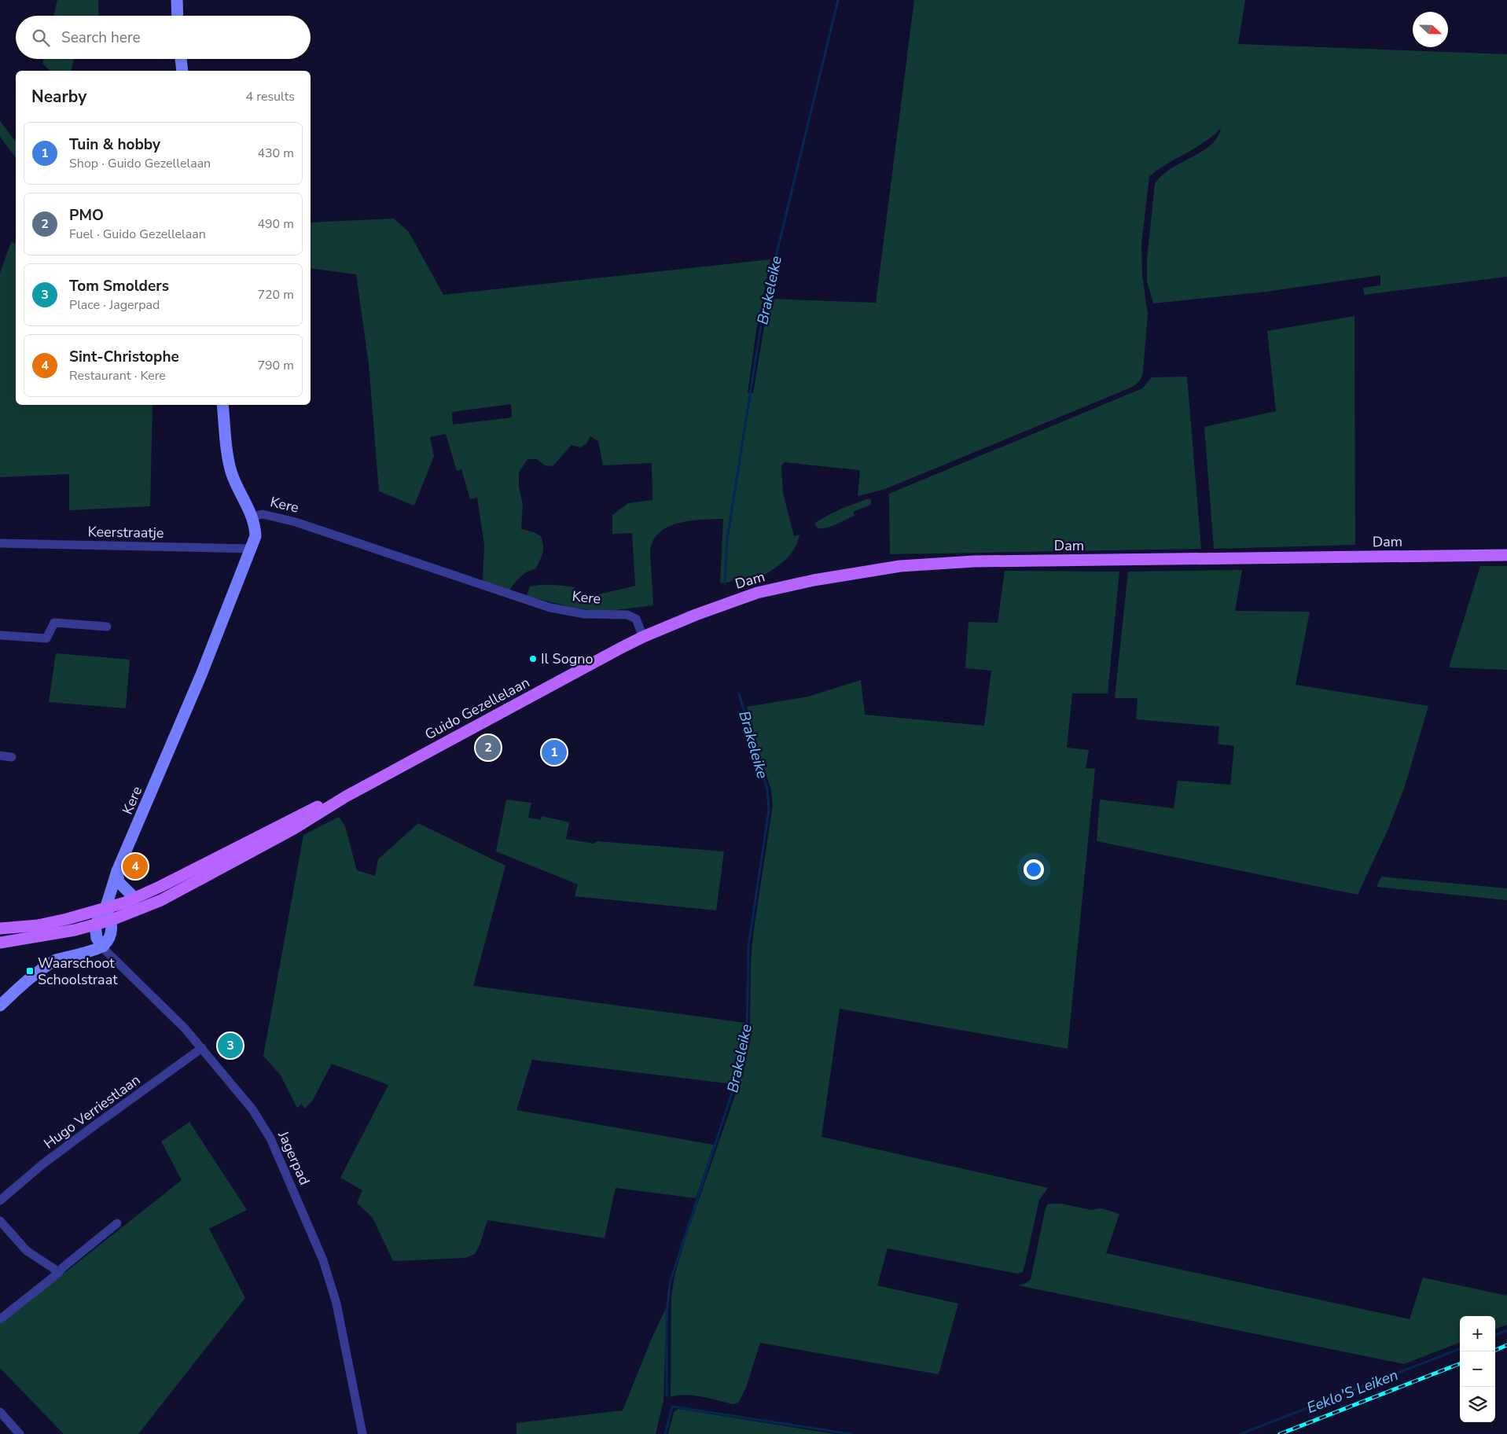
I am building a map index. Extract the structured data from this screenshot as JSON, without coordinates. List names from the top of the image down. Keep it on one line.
{"streets":{"main road":["Dam","Guido Gezellelaan"],"street":["Kere","Keerstraatje","Hugo Verriestlaan","Jagerpad"]},"crossings":[["Kere","Keerstraatje"],["Kere","Dam"],["Kere","Guido Gezellelaan"],["Dam","Guido Gezellelaan"],["Hugo Verriestlaan","Jagerpad"]],"water":["Brakeleike","Eeklo'S Leiken"],"places":{"other":["Il Sogno"],"transit":["Waarschoot Schoolstraat"]},"north":"right","page":{"search":"Search here","heading":["Nearby","4 results"],"list":[{"mark":"1","name":"Tuin & hobby","note":"Shop · Guido Gezellelaan","value":"430 m"},{"mark":"2","name":"PMO","note":"Fuel · Guido Gezellelaan","value":"490 m"},{"mark":"3","name":"Tom Smolders","note":"Place · Jagerpad","value":"720 m"},{"mark":"4","name":"Sint-Christophe","note":"Restaurant · Kere","value":"790 m"}],"pins":["2","1","4","3"],"map_buttons":["+","−"]}}
